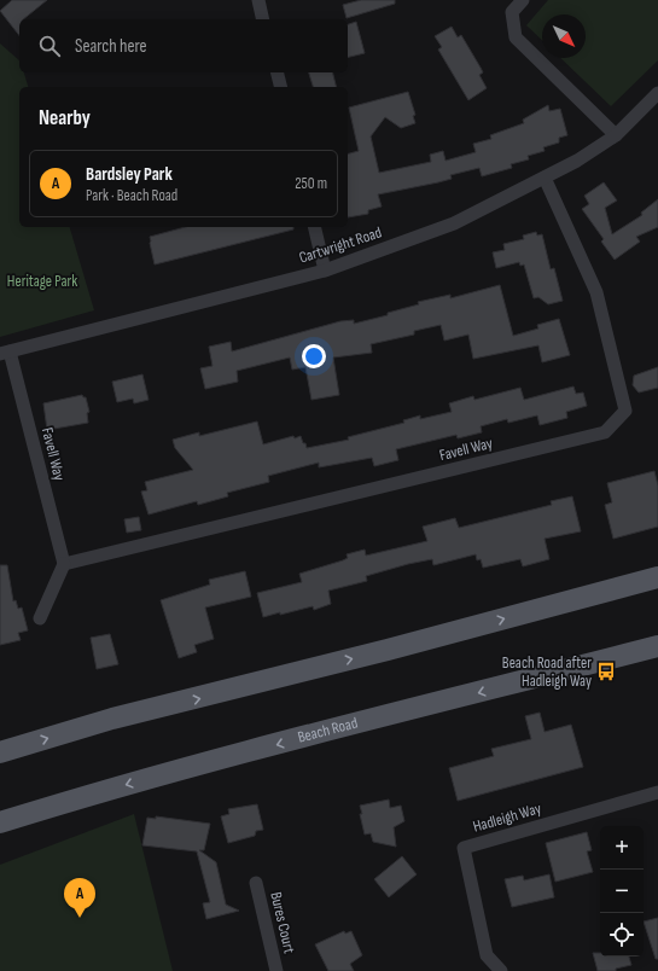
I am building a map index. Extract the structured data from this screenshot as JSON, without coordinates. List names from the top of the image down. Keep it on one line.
{"streets":{"main road":["Beach Road"],"street":["Cartwright Road","Favell Way","Hadleigh Way","Bures Court"]},"crossings":[["Cartwright Road","Favell Way"]],"parks":["Heritage Park"],"places":{"bus stop":["Beach Road after Hadleigh Way"]},"north":"bottom right","page":{"search":"Search here","heading":"Nearby","list":[{"mark":"A","name":"Bardsley Park","note":"Park · Beach Road","value":"250 m"}],"map_buttons":["+","−"],"pins":"A"}}
